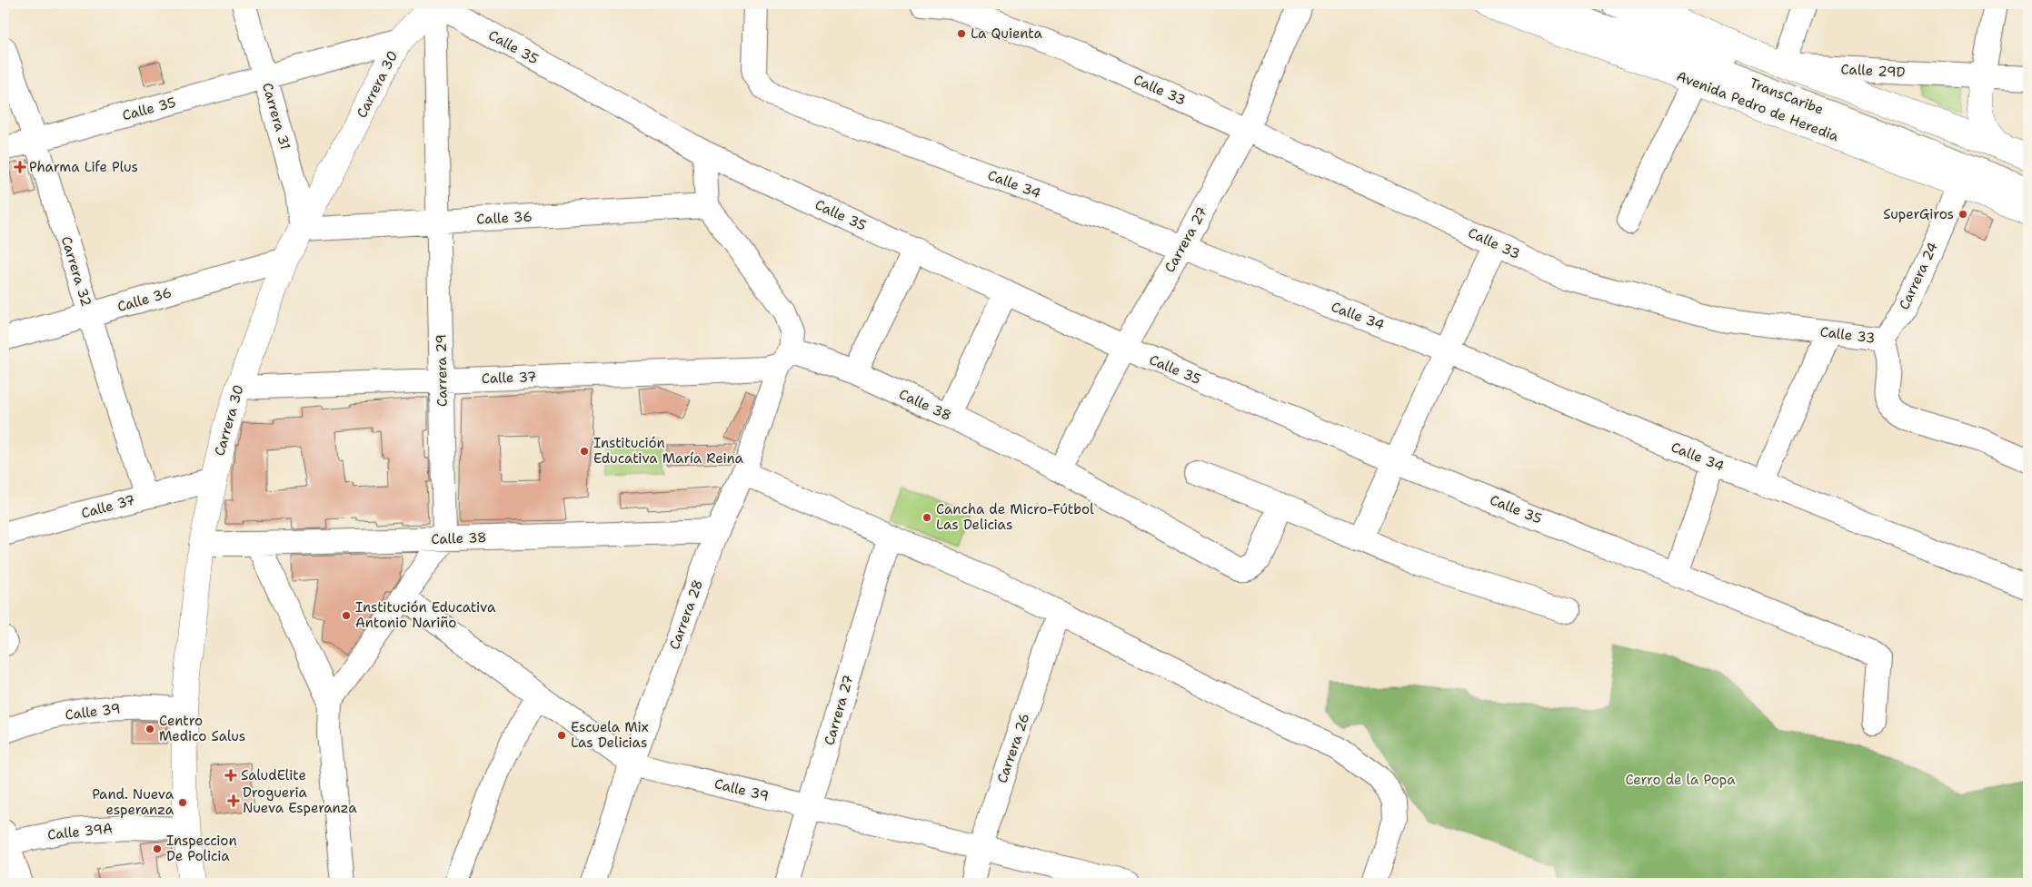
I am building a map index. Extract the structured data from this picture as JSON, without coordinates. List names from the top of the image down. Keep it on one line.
{"streets":{"main road":["Carrera 30","Avenida Pedro de Heredia"],"street":["Calle 35","Calle 29D","Calle 33","TransCaribe","Carrera 31","Calle 34","Calle 36","Carrera 27","Carrera 32","Carrera 24","Carrera 29","Calle 37","Calle 38","Carrera 28","Calle 39","Carrera 26","Calle 39A"]},"crossings":[["Calle 35","Carrera 30"],["Calle 35","Carrera 31"],["Calle 35","Carrera 27"],["Calle 35","Carrera 32"],["Calle 35","Carrera 29"],["Carrera 30","Carrera 31"],["Carrera 30","Calle 36"],["Carrera 30","Carrera 29"],["Carrera 30","Calle 37"],["Carrera 30","Calle 38"],["Carrera 30","Calle 39"],["Carrera 30","Calle 39A"],["Calle 33","Carrera 27"],["Calle 33","Carrera 24"],["Avenida Pedro de Heredia","Carrera 24"],["Carrera 31","Calle 36"],["Calle 34","Carrera 27"],["Calle 36","Carrera 32"],["Calle 36","Carrera 29"],["Carrera 27","Calle 38"],["Carrera 27","Calle 39"],["Carrera 32","Calle 37"],["Carrera 29","Calle 37"],["Carrera 29","Calle 38"],["Calle 37","Calle 38"],["Calle 37","Carrera 28"],["Calle 38","Carrera 28"],["Carrera 28","Calle 39"],["Calle 39","Carrera 26"]],"parks":["Cerro de la Popa"],"places":{"other":["La Quienta","SuperGiros","Institución Educativa María Reina","Cancha de Micro-Fútbol Las Delicias","Institución Educativa Antonio Nariño","Centro Medico Salus","Escuela Mix Las Delicias","Pand. Nueva esperanza","Inspeccion De Policia"],"health":["Pharma Life Plus","SaludElite","Drogueria Nueva Esperanza"]}}
